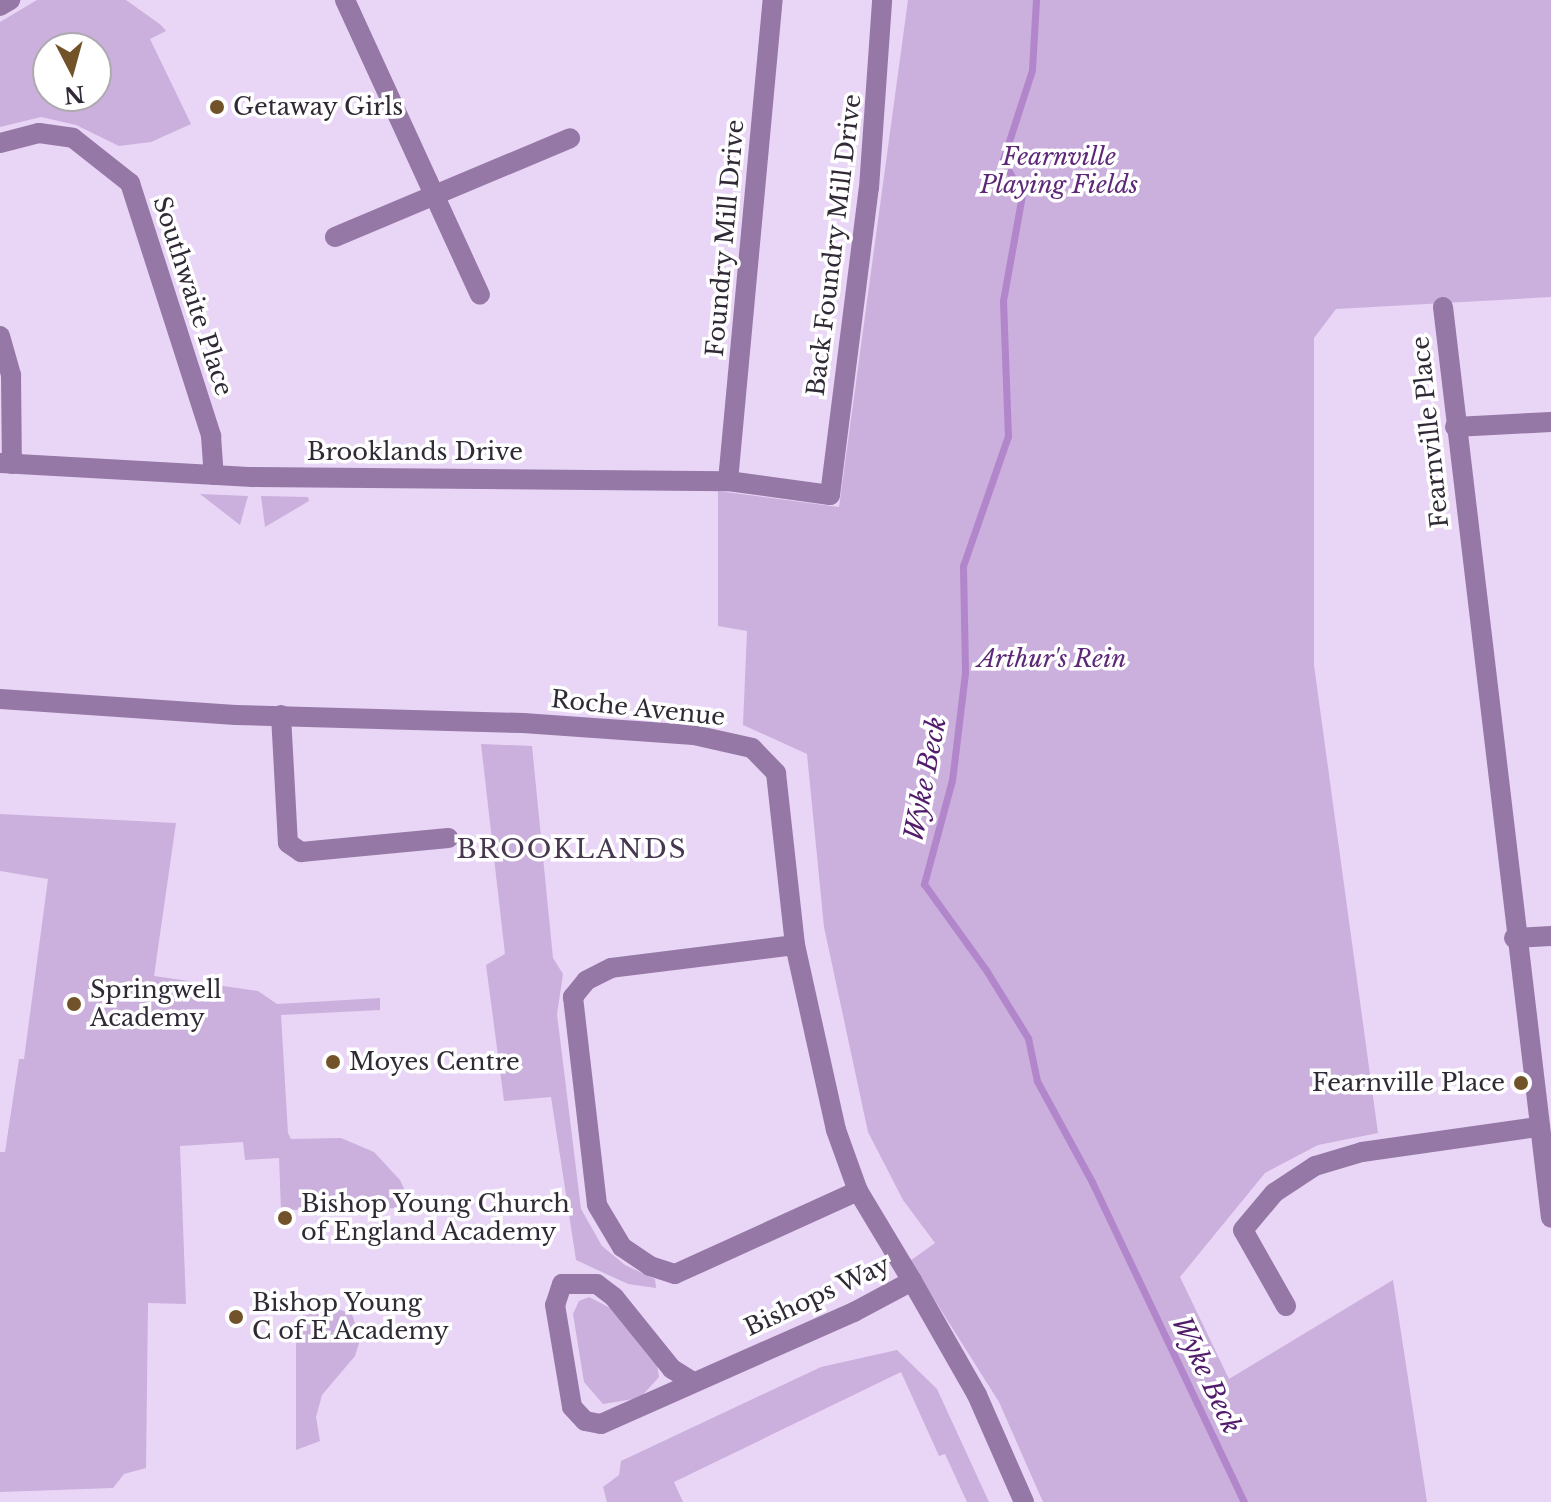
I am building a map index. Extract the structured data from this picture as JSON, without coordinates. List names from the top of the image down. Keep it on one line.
{"streets":{"street":["Foundry Mill Drive","Back Foundry Mill Drive","Southwaite Place","Fearnville Place","Brooklands Drive","Roche Avenue","Bishops Way"]},"crossings":[["Foundry Mill Drive","Brooklands Drive"],["Back Foundry Mill Drive","Brooklands Drive"],["Southwaite Place","Brooklands Drive"],["Roche Avenue","Bishops Way"]],"districts":["BROOKLANDS"],"water":["Wyke Beck"],"parks":["Fearnville Playing Fields","Arthur's Rein"],"places":["Getaway Girls","Springwell Academy","Moyes Centre","Fearnville Place","Bishop Young Church of England Academy","Bishop Young C of E Academy"],"north":"bottom"}
